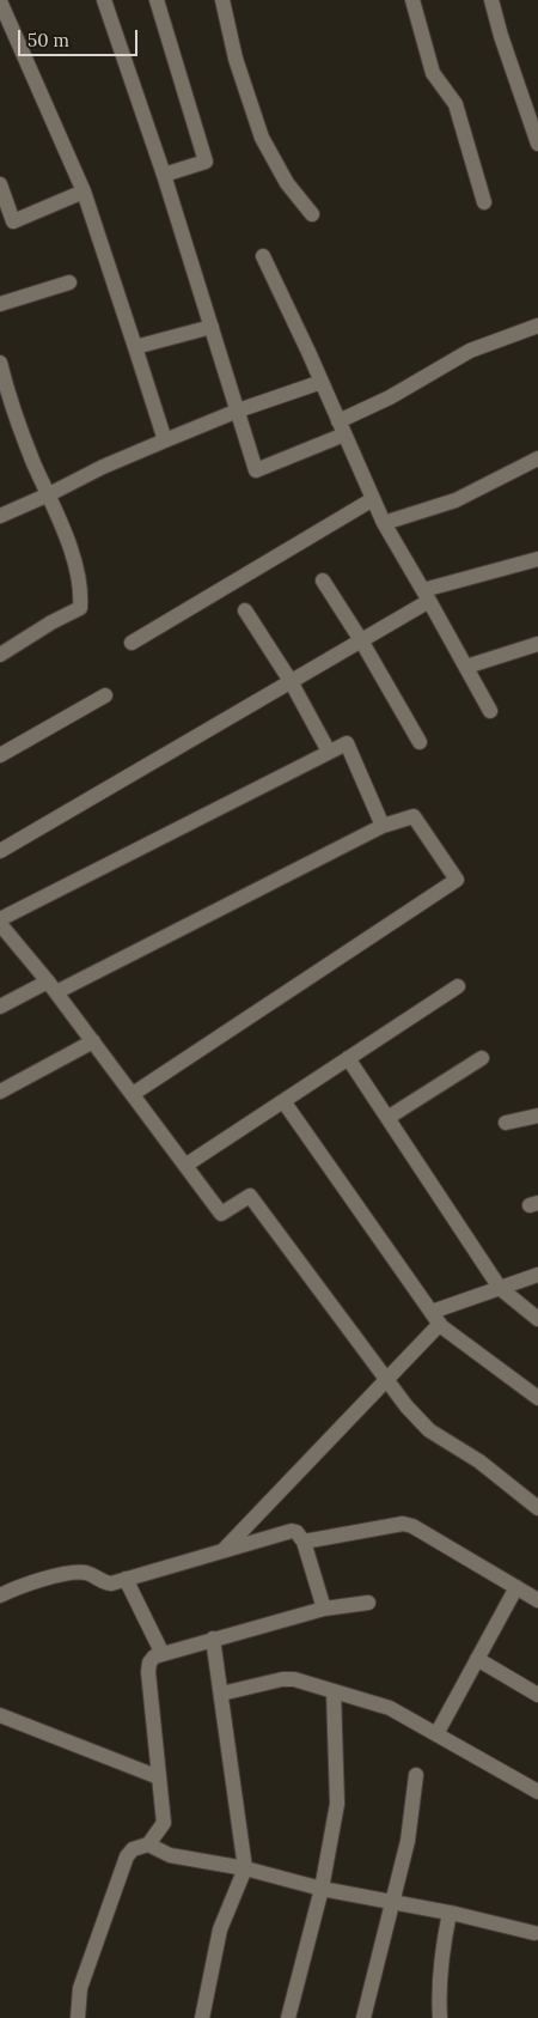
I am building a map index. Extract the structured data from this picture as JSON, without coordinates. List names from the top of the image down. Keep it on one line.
{"scale_bar":"50 m"}
